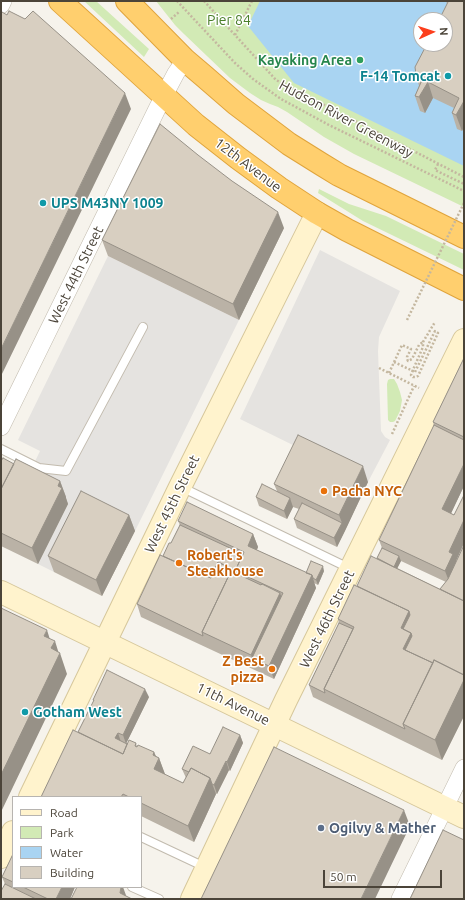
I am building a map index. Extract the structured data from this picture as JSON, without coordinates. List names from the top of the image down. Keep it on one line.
{"streets":{"highway":["12th Avenue"],"main road":["West 45th Street","West 46th Street","11th Avenue"],"street":["West 44th Street"],"path":["Hudson River Greenway"]},"crossings":[["12th Avenue","West 44th Street"],["12th Avenue","West 45th Street"],["West 45th Street","11th Avenue"],["West 46th Street","11th Avenue"]],"parks":["Pier 84"],"places":["Kayaking Area","F-14 Tomcat","UPS M43NY 1009","Pacha NYC","Robert's Steakhouse","Z Best pizza","Gotham West","Ogilvy & Mather"],"legend":["Road","Park","Water","Building"],"scale_bar":"50 m","north":"right"}
